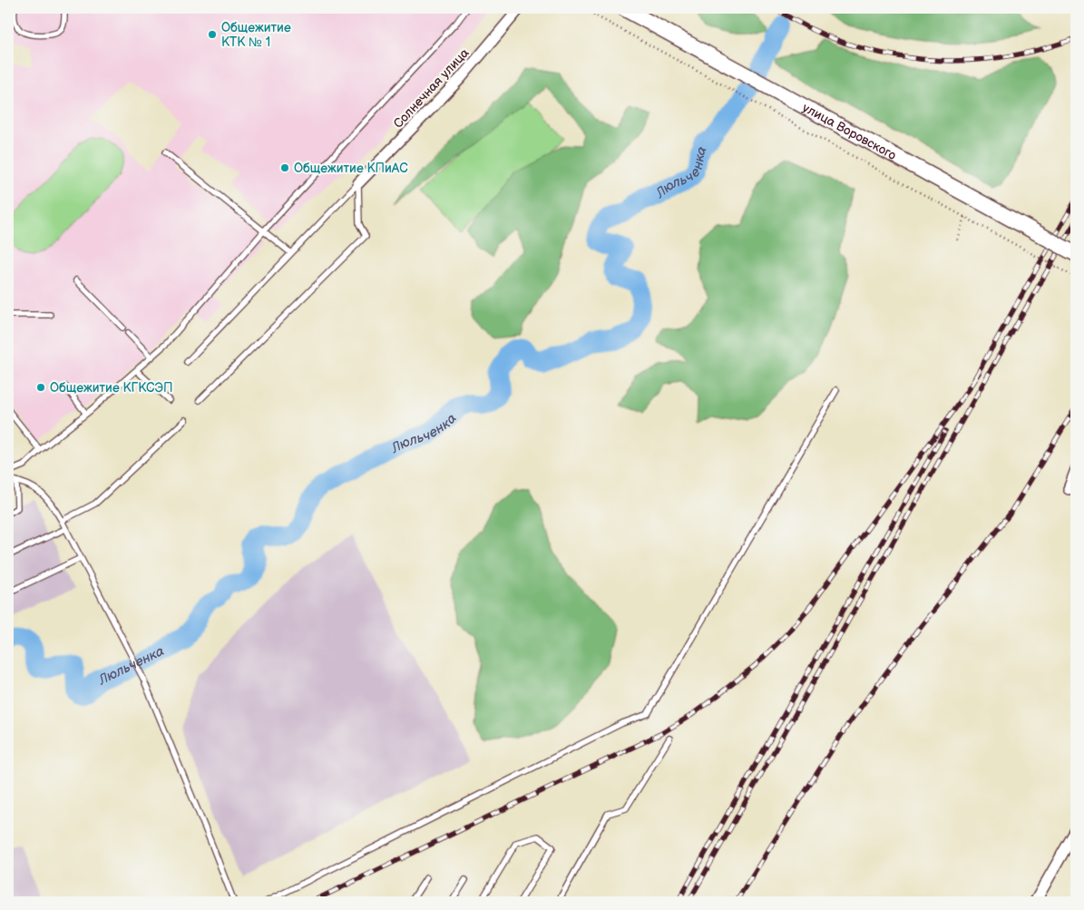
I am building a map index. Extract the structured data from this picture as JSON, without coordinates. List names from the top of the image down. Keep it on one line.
{"streets":{"main road":["улица Воровского"],"street":["Солнечная улица"]},"water":["Люльченка"],"places":["Общежитие КТК № 1","Общежитие КПиАС","Общежитие КГКСЭП"]}
